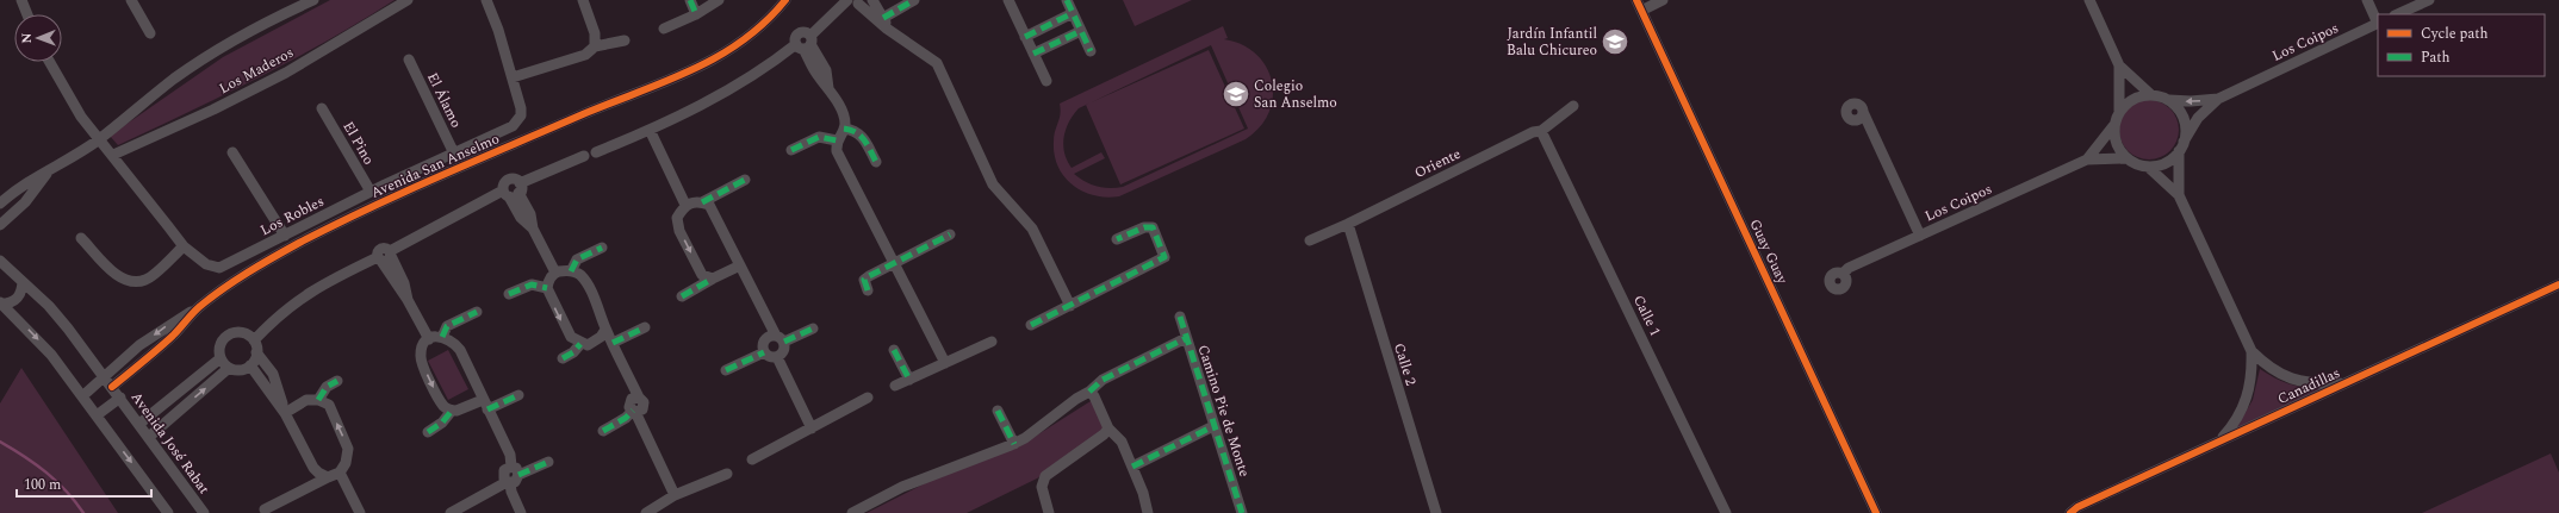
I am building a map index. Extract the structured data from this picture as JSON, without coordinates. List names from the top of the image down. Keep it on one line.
{"streets":{"street":["Los Coipos","Los Maderos","El Álamo","El Pino","Oriente","Avenida San Anselmo","Los Robles","Guay Guay","Calle 1","Calle 2","Canadillas","Camino Pie de Monte","Avenida José Rabat"]},"crossings":[["Los Maderos","Los Robles"],["El Álamo","Los Robles"],["El Pino","Los Robles"],["Oriente","Calle 1"],["Oriente","Calle 2"],["Avenida San Anselmo","Avenida José Rabat"]],"places":{"school or university":["Jardín Infantil Balu Chicureo","Colegio San Anselmo"]},"legend":["Cycle path","Path"],"scale_bar":"100 m","north":"left"}
